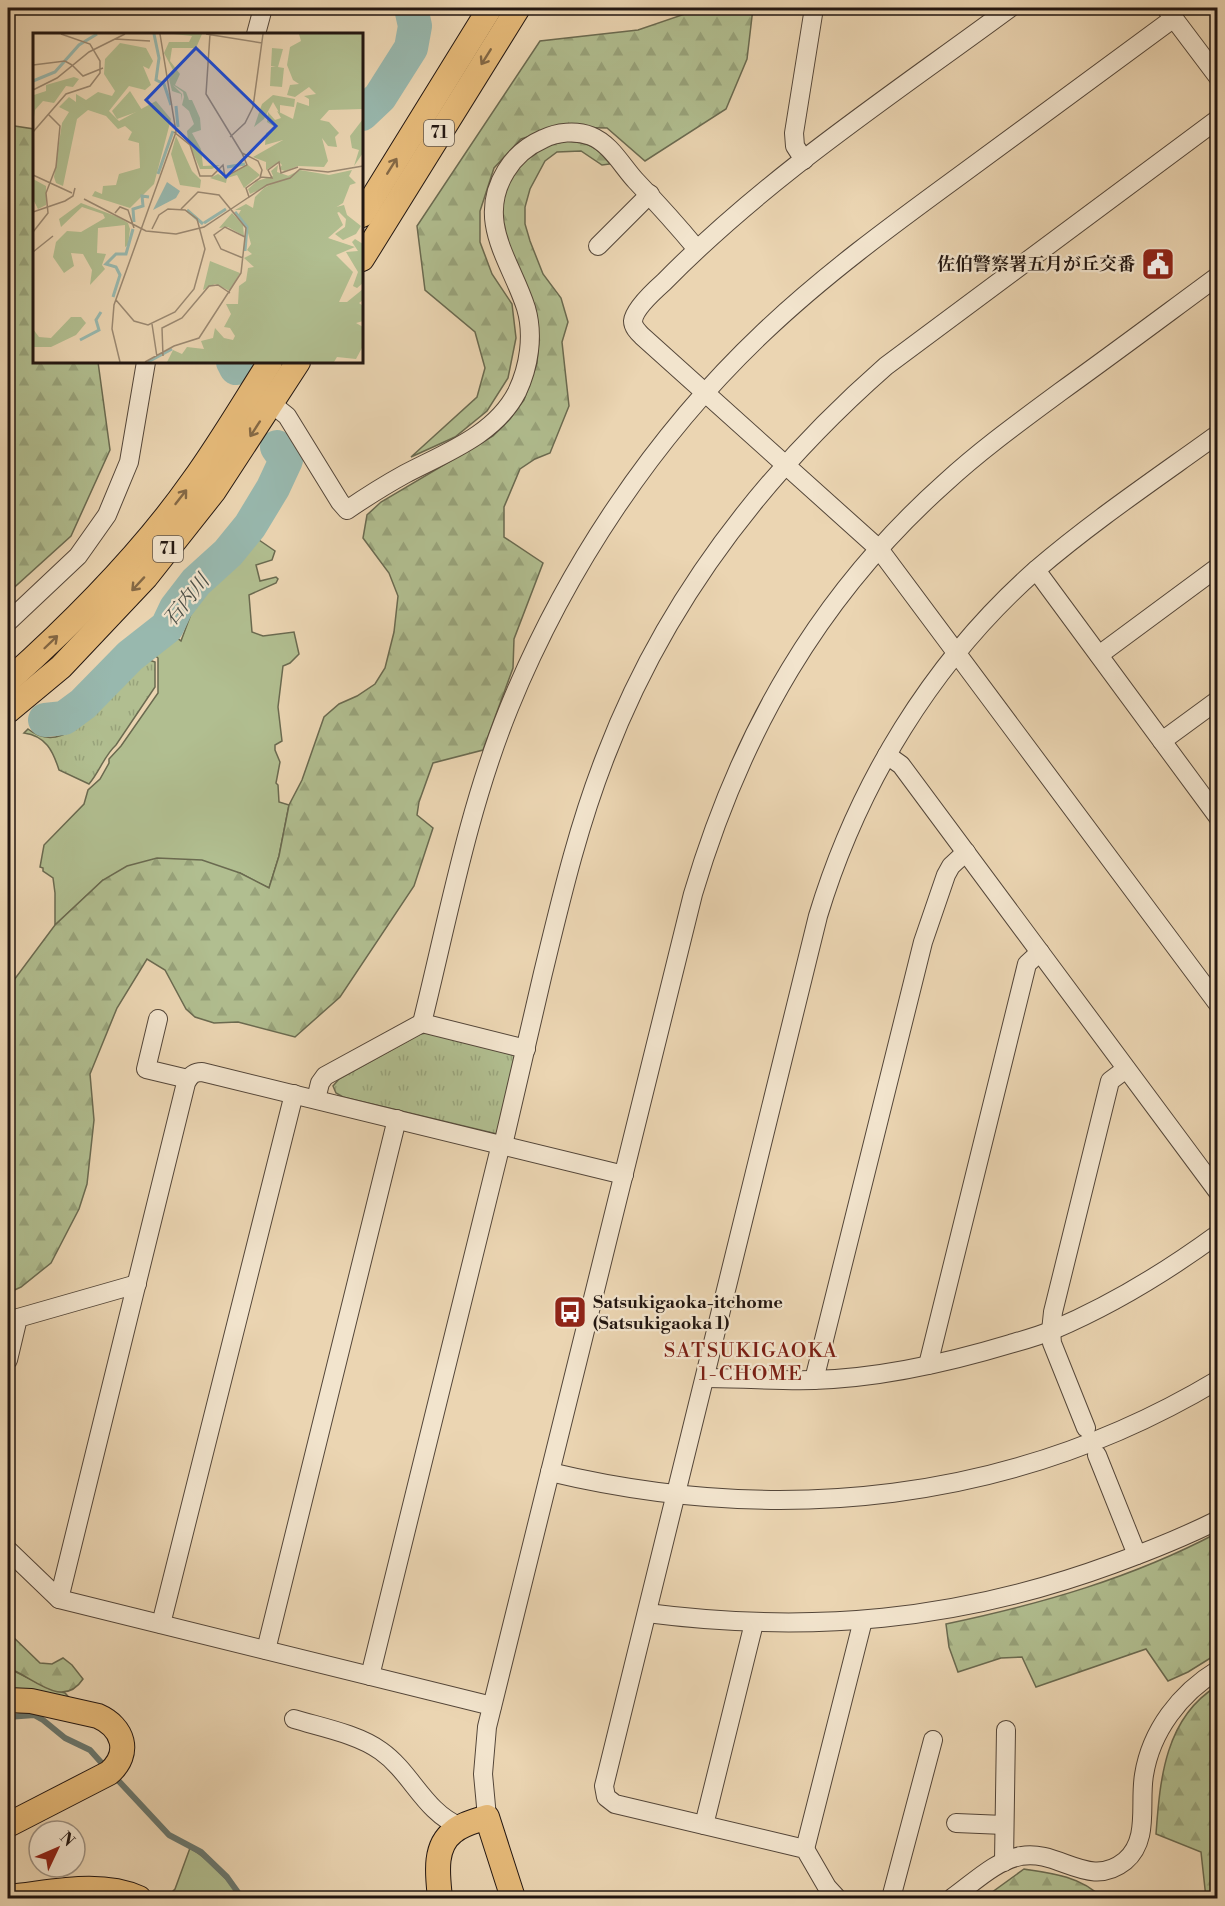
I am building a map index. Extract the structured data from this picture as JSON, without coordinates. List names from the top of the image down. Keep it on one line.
{"streets":{"main road":["71"]},"districts":["SATSUKIGAOKA 1-CHOME"],"water":["石内川"],"places":{"public building":["佐伯警察署五月が丘交番"],"bus stop":["Satsukigaoka-itchome (Satsukigaoka 1)"]},"north":"top right"}
